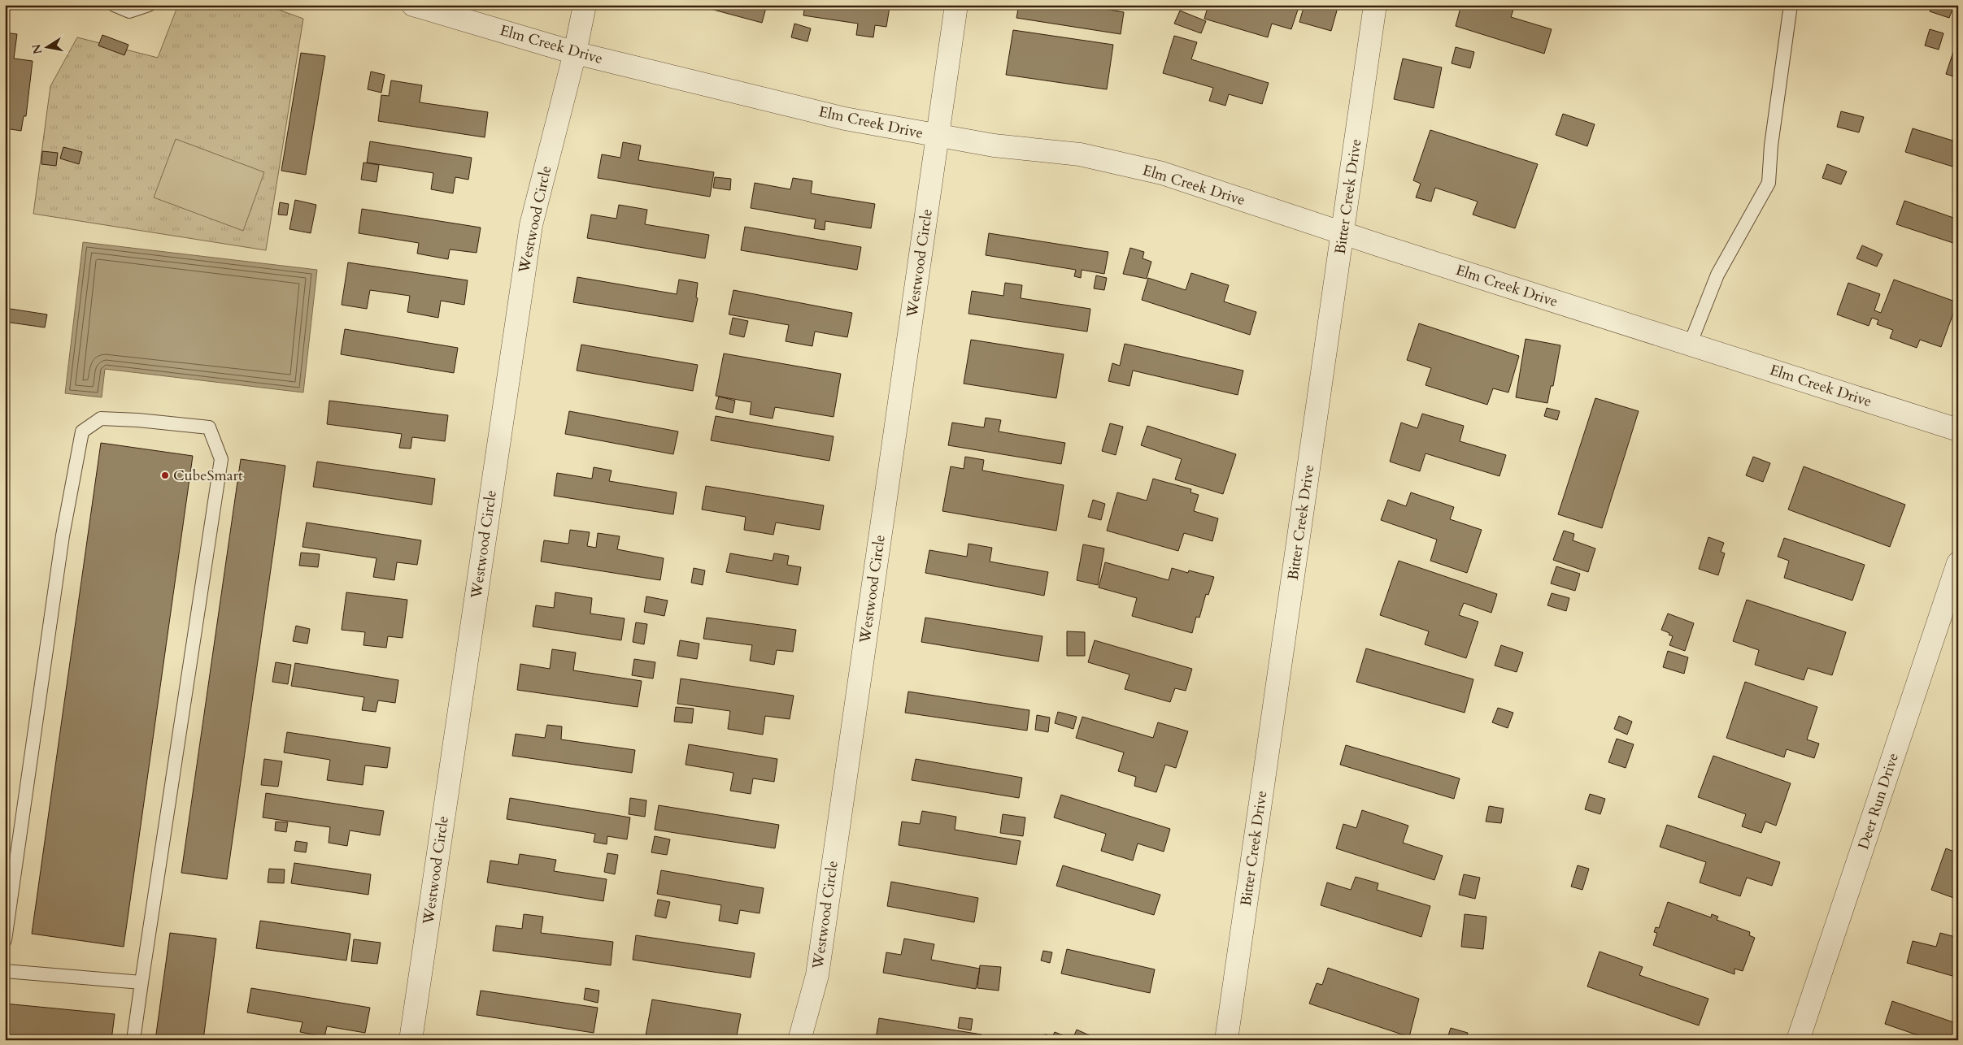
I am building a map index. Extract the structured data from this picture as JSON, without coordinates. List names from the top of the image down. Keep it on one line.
{"streets":{"street":["Elm Creek Drive","Bitter Creek Drive","Westwood Circle","Deer Run Drive"]},"crossings":[["Elm Creek Drive","Bitter Creek Drive"],["Elm Creek Drive","Westwood Circle"]],"places":["CubeSmart"],"north":"left"}
